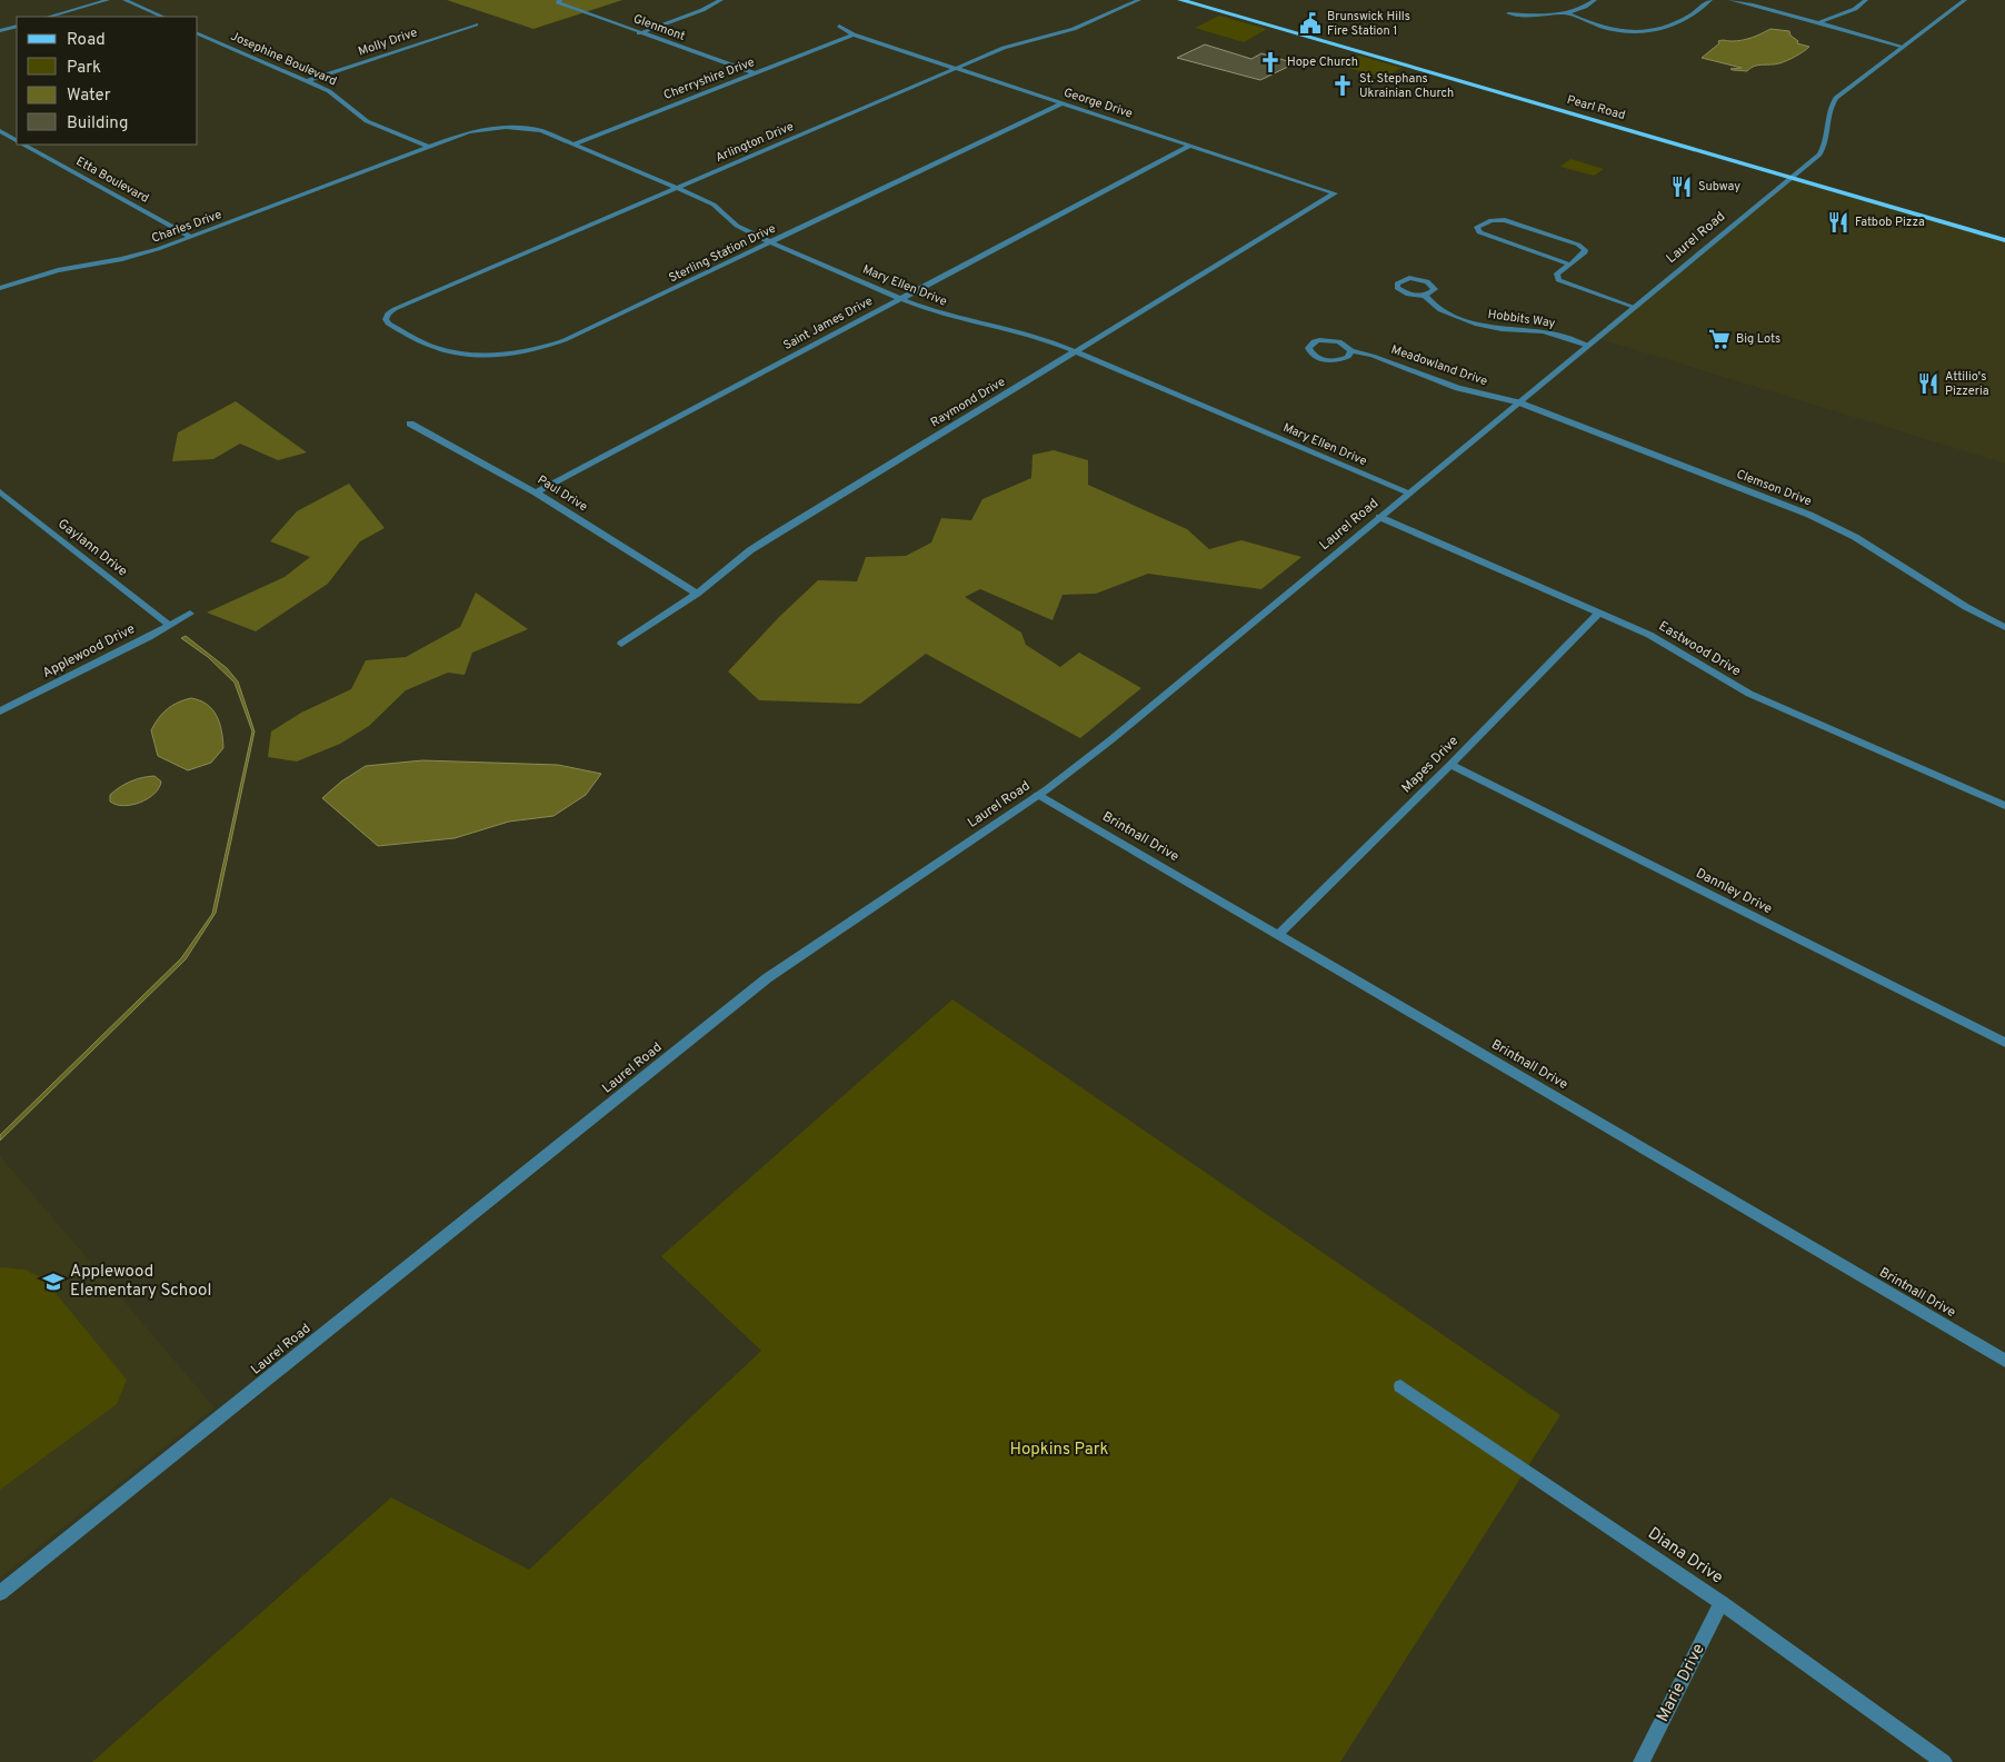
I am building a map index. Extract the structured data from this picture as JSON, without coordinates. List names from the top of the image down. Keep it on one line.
{"streets":{"main road":["Pearl Road"],"street":["Glenmont","Molly Drive","Josephine Boulevard","Cherryshire Drive","George Drive","Arlington Drive","Etta Boulevard","Charles Drive","Laurel Road","Sterling Station Drive","Mary Ellen Drive","Hobbits Way","Saint James Drive","Meadowland Drive","Raymond Drive","Clemson Drive","Paul Drive","Gaylann Drive","Eastwood Drive","Applewood Drive","Mapes Drive","Brintnall Drive","Dannley Drive","Diana Drive","Marie Drive"]},"crossings":[["Glenmont","Cherryshire Drive"],["Molly Drive","Josephine Boulevard"],["Josephine Boulevard","Charles Drive"],["Josephine Boulevard","Mary Ellen Drive"],["Cherryshire Drive","George Drive"],["Cherryshire Drive","Mary Ellen Drive"],["George Drive","Arlington Drive"],["George Drive","Sterling Station Drive"],["George Drive","Saint James Drive"],["George Drive","Raymond Drive"],["Pearl Road","Laurel Road"],["Arlington Drive","Sterling Station Drive"],["Arlington Drive","Mary Ellen Drive"],["Etta Boulevard","Charles Drive"],["Charles Drive","Mary Ellen Drive"],["Laurel Road","Mary Ellen Drive"],["Laurel Road","Hobbits Way"],["Laurel Road","Meadowland Drive"],["Laurel Road","Clemson Drive"],["Laurel Road","Eastwood Drive"],["Laurel Road","Brintnall Drive"],["Sterling Station Drive","Mary Ellen Drive"],["Mary Ellen Drive","Saint James Drive"],["Mary Ellen Drive","Raymond Drive"],["Saint James Drive","Paul Drive"],["Meadowland Drive","Clemson Drive"],["Raymond Drive","Paul Drive"],["Gaylann Drive","Applewood Drive"],["Eastwood Drive","Mapes Drive"],["Mapes Drive","Brintnall Drive"],["Mapes Drive","Dannley Drive"],["Diana Drive","Marie Drive"]],"parks":["Hopkins Park"],"places":{"public building":["Brunswick Hills Fire Station 1"],"church":["Hope Church","St. Stephans Ukrainian Church"],"restaurant":["Subway","Fatbob Pizza","Attilio's Pizzeria"],"supermarket":["Big Lots"],"school or university":["Applewood Elementary School"]},"legend":["Road","Park","Water","Building"]}
